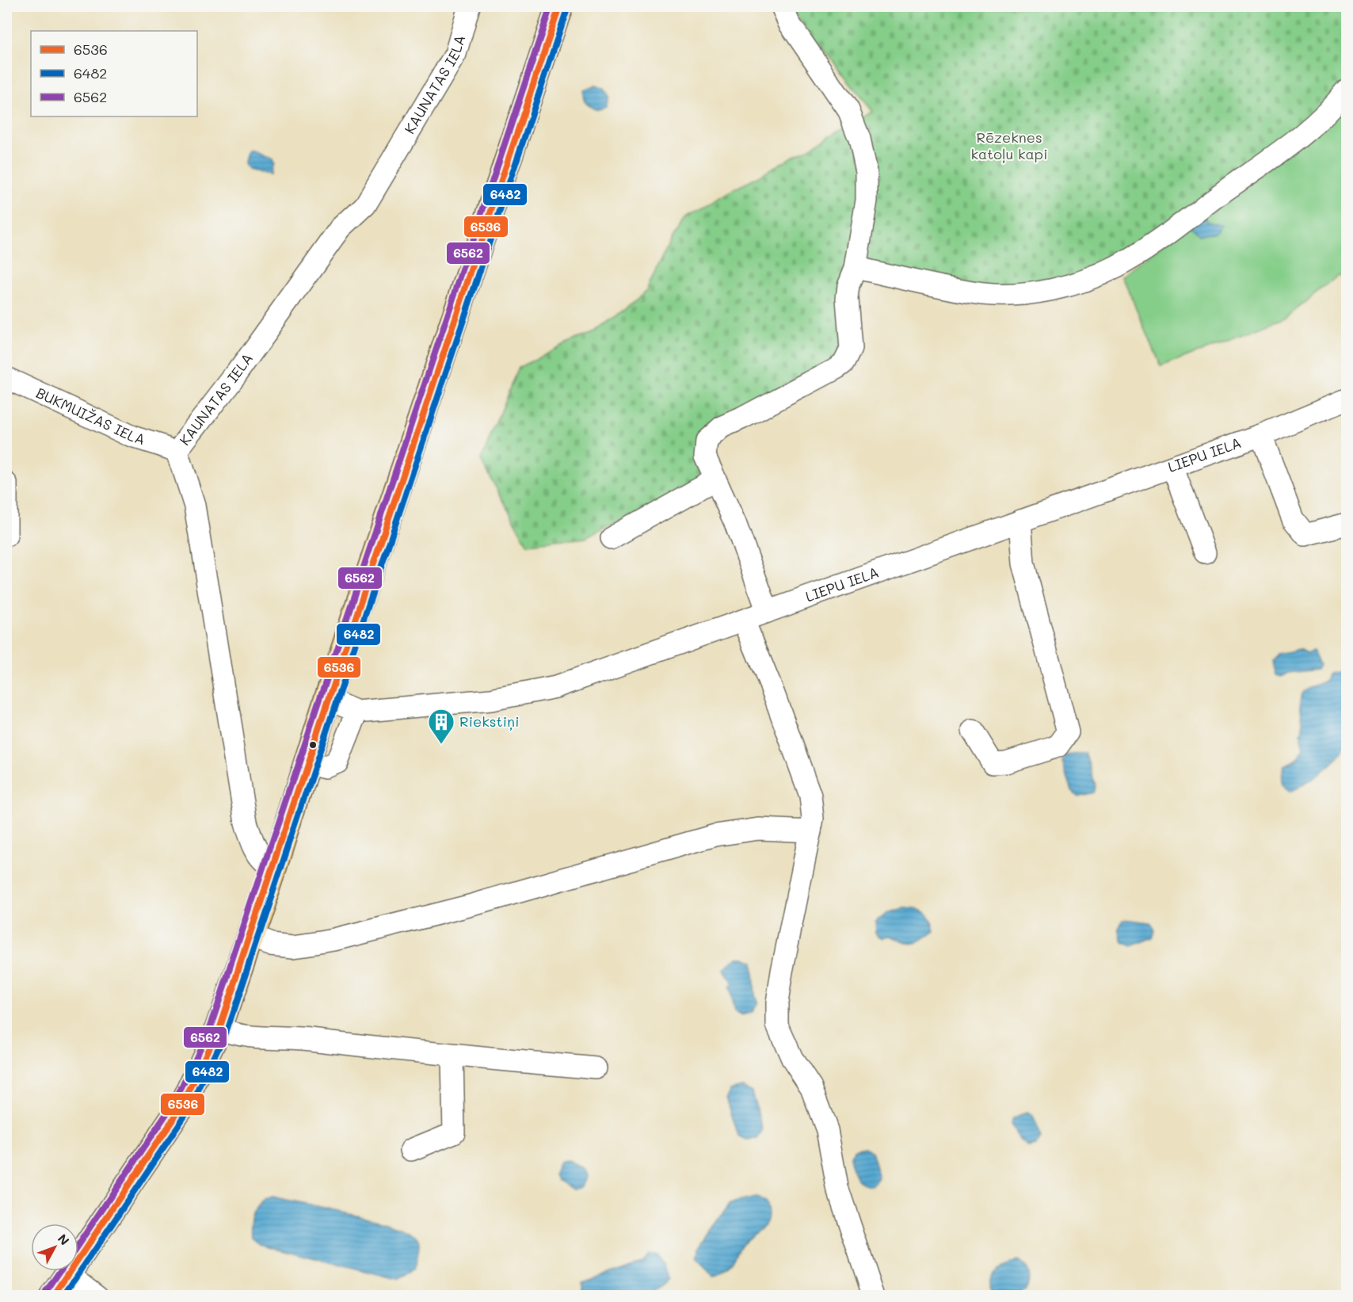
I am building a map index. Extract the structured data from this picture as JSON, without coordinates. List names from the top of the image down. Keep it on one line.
{"streets":{"street":["KAUNATAS IELA","BUKMUIŽAS IELA","LIEPU IELA"]},"crossings":[["KAUNATAS IELA","BUKMUIŽAS IELA"]],"parks":["Rēzeknes katoļu kapi"],"places":{"building":["Riekstiņi"]},"lines":["transit line 6536","transit line 6562","transit line 6482"],"legend":["6536","6482","6562"],"north":"top right"}
